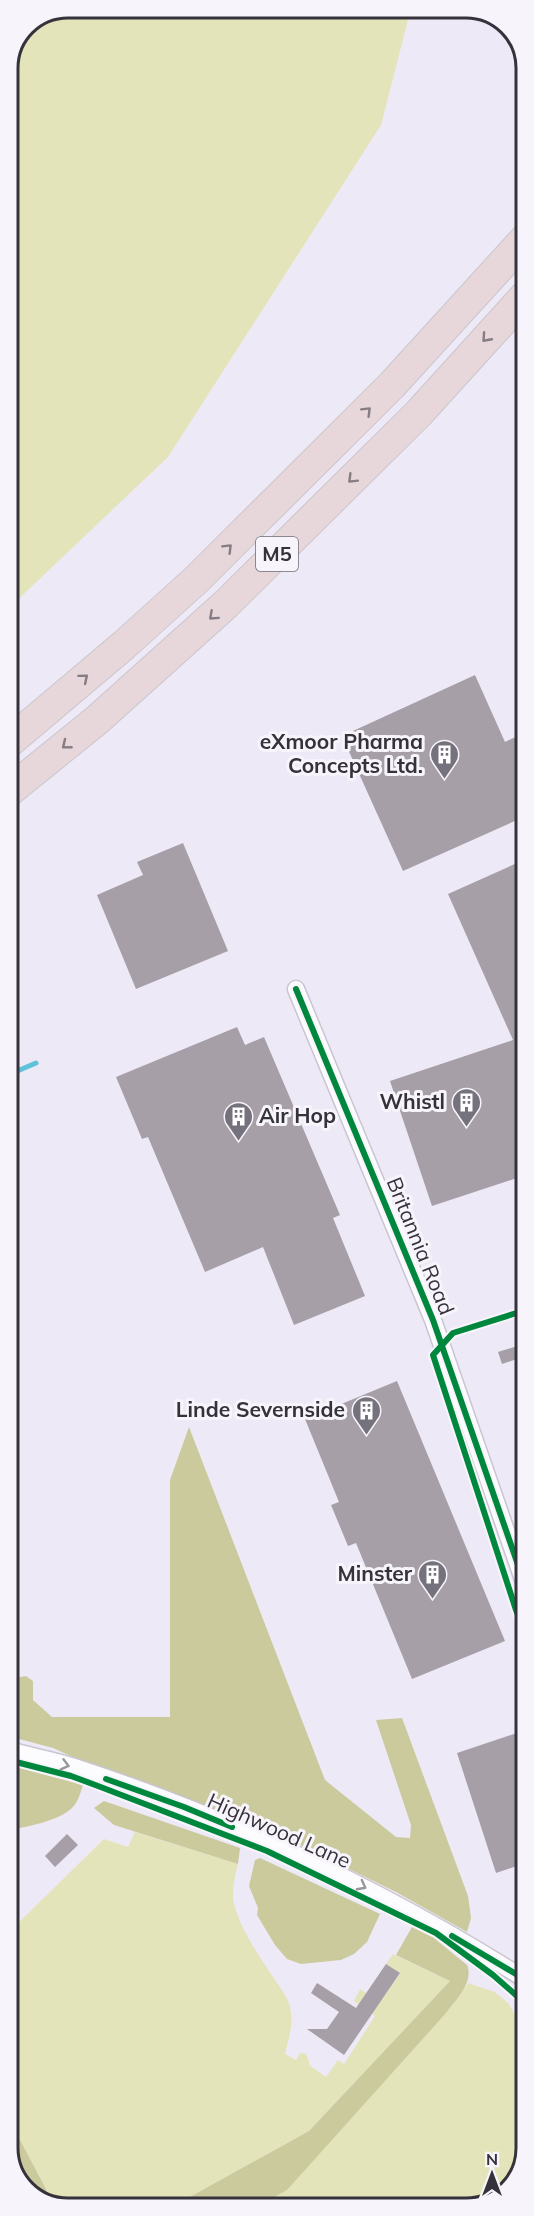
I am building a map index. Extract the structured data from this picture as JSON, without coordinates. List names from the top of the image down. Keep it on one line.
{"streets":{"highway":["M5"],"street":["Britannia Road","Highwood Lane"]},"one_way":["Highwood Lane"],"places":{"building":["eXmoor Pharma Concepts Ltd.","Whistl","Air Hop","Linde Severnside","Minster"]},"north":"top"}
